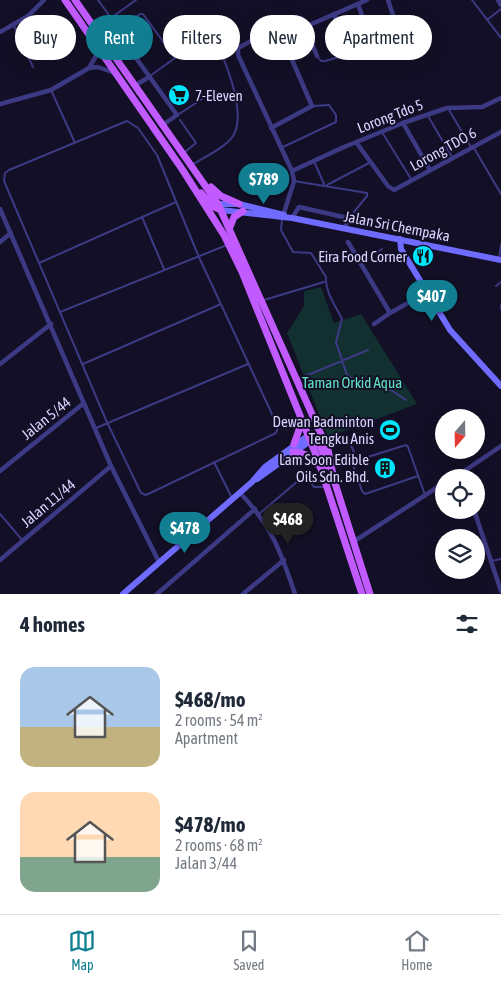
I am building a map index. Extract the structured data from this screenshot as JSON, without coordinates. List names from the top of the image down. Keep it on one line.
{"streets":{"street":["Lorong Tdo 5","Lorong TDO 6","Jalan Sri Chempaka","Jalan 5/44","Jalan 11/44"]},"parks":["Taman Orkid Aqua"],"places":{"supermarket":["7-Eleven"],"restaurant":["Eira Food Corner"],"sports":["Dewan Badminton Tengku Anis"],"building":["Lam Soon Edible Oils Sdn. Bhd."]},"north":"bottom","page":{"chip":["Buy","Rent","Filters","New","Apartment"],"price":["$789","$407","$468","$478"],"heading":"4 homes","list":[{"name":"$468/mo","note":"2 rooms · 54 m² · Apartment"},{"name":"$478/mo","note":"2 rooms · 68 m² · Jalan 3/44"}],"tabs":["Map","Saved","Home"]}}
